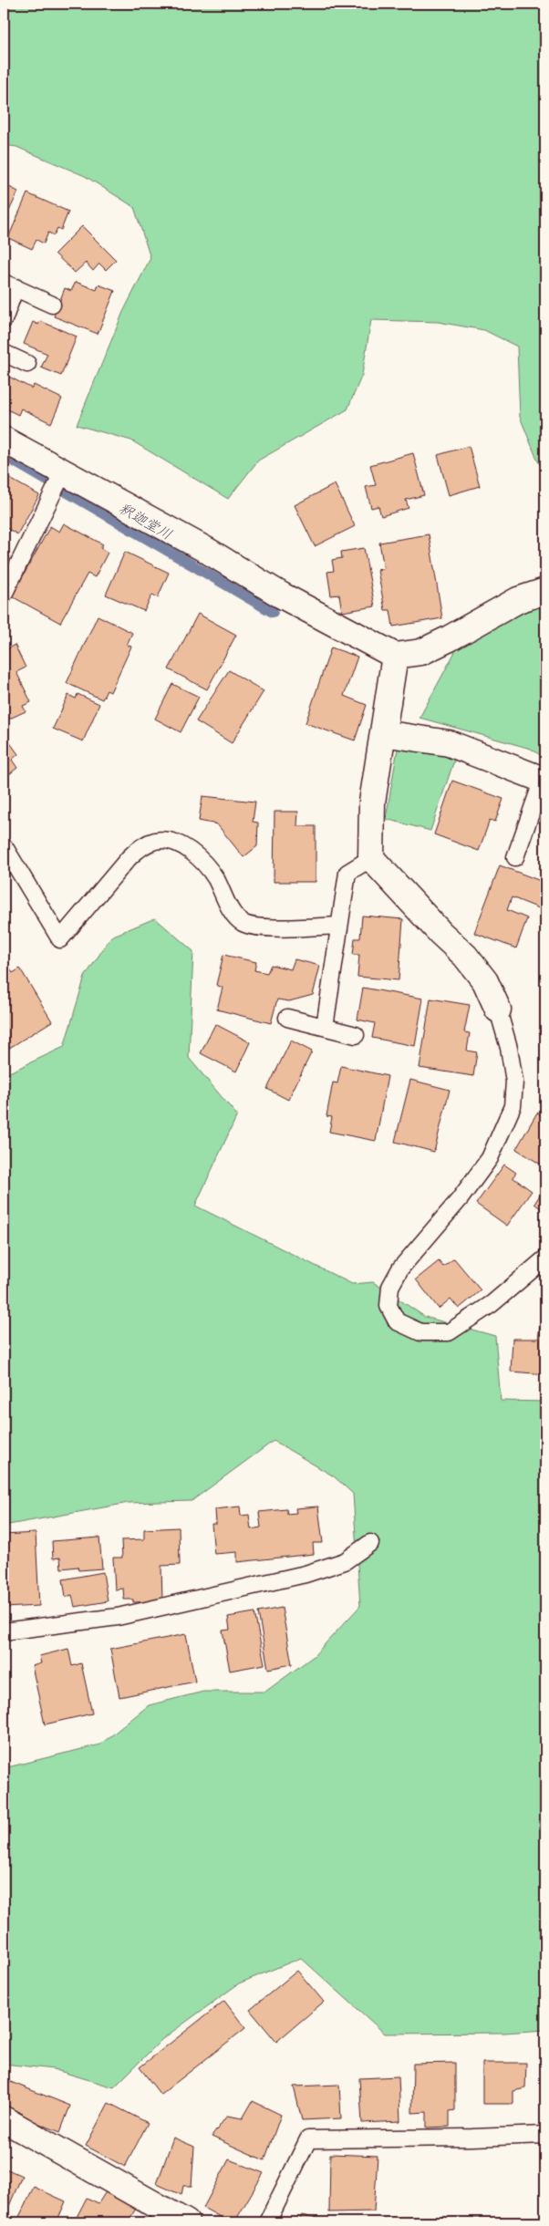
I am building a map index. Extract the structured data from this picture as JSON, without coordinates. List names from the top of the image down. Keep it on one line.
{"water":["釈迦堂川"]}
